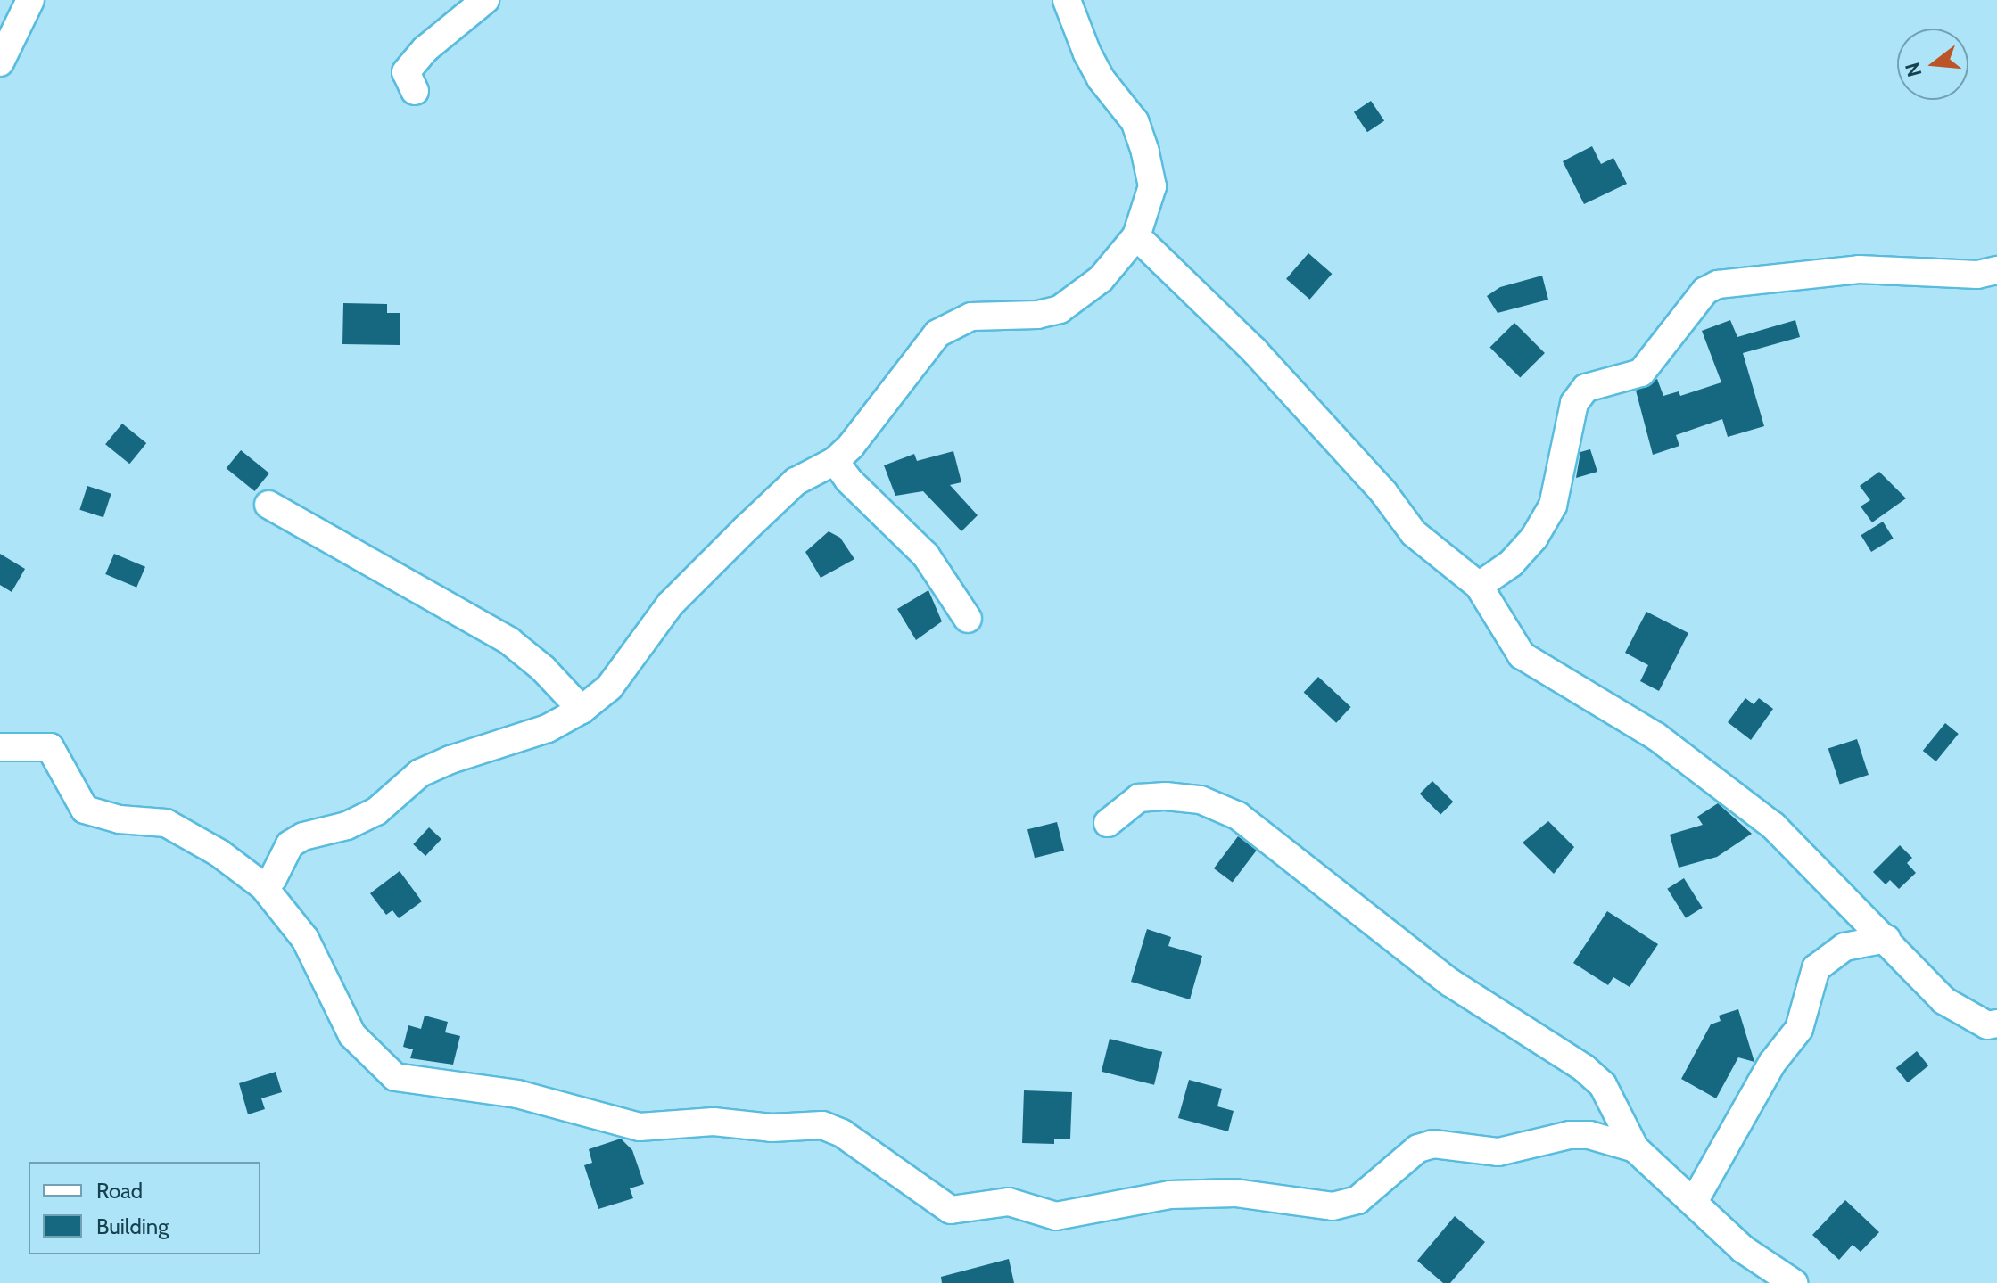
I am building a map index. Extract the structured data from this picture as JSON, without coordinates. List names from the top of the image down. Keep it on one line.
{"legend":["Road","Building"],"north":"left"}
